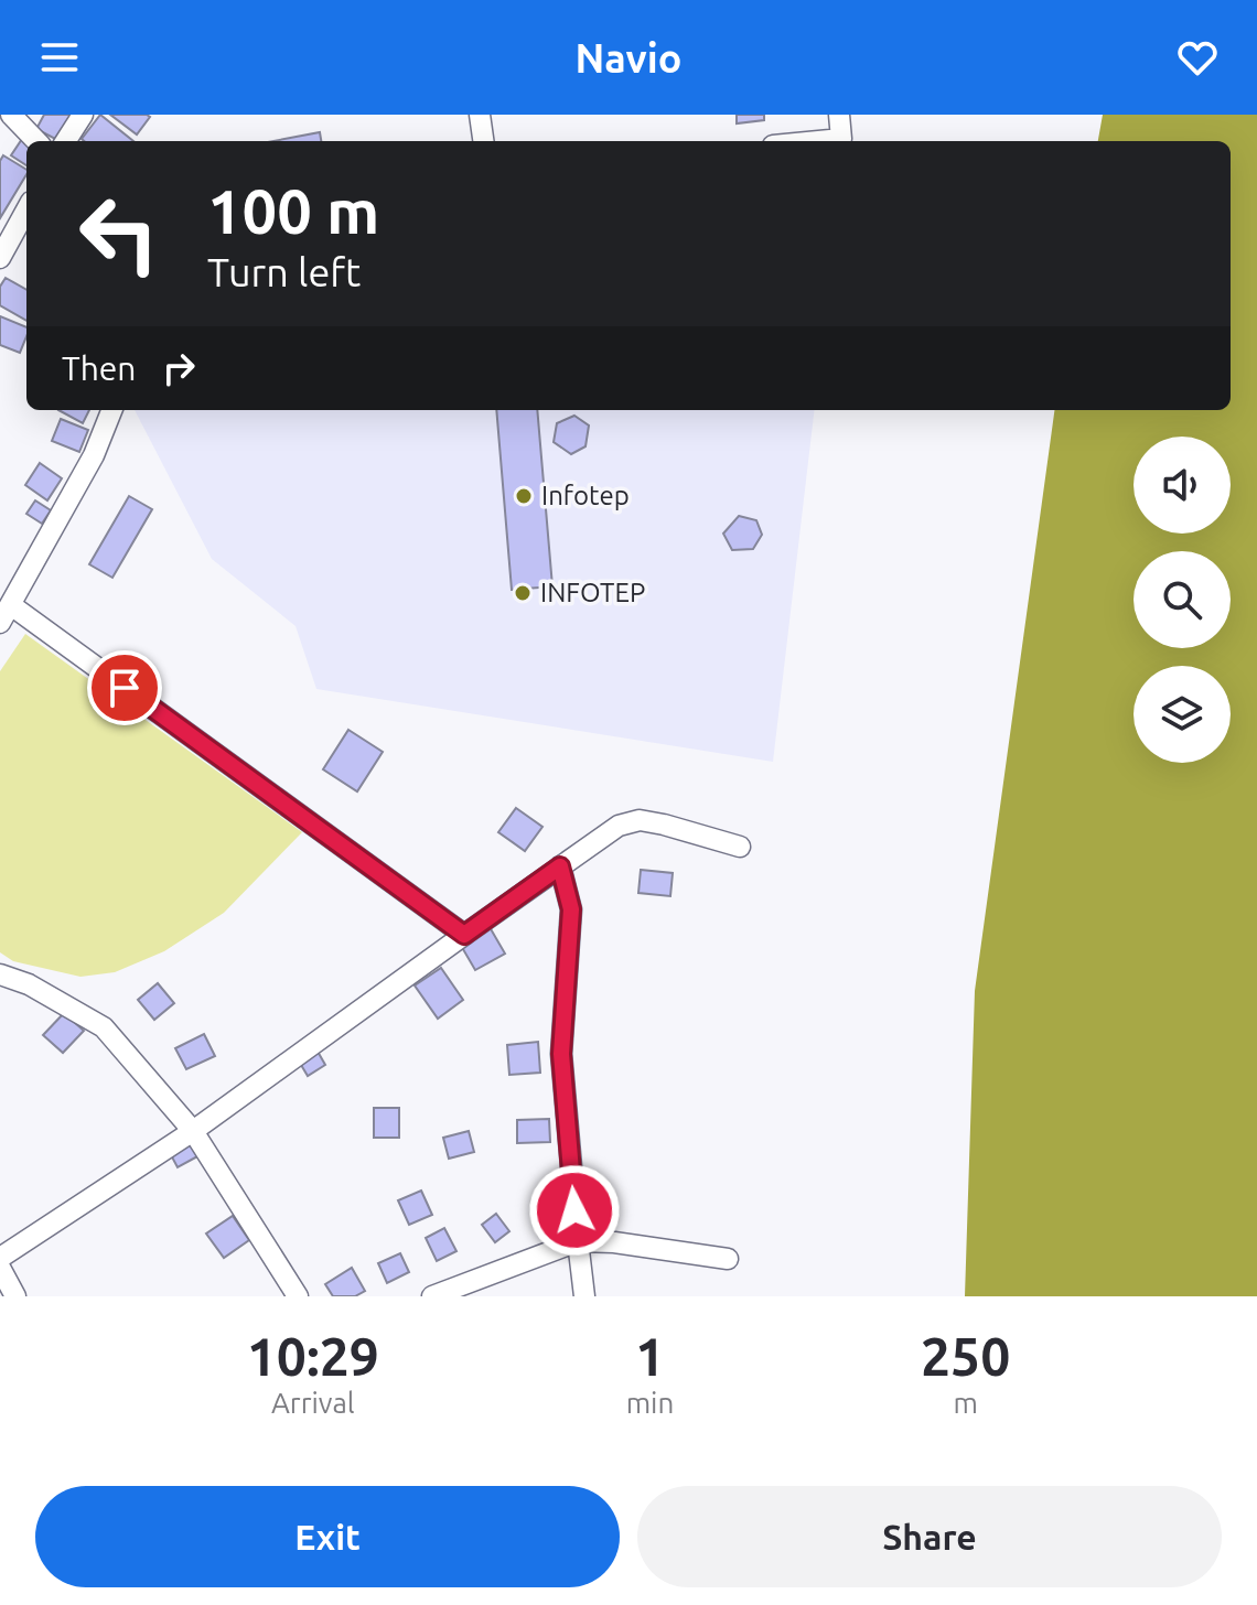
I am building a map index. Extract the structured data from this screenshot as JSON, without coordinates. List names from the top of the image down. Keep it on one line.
{"places":["Infotep","INFOTEP"],"page":{"header":"Navio","turn":["100 m","Turn left"],"then":"Then","eta":["10:29","Arrival","1","min","250","m"],"buttons":["Exit","Share"]}}
